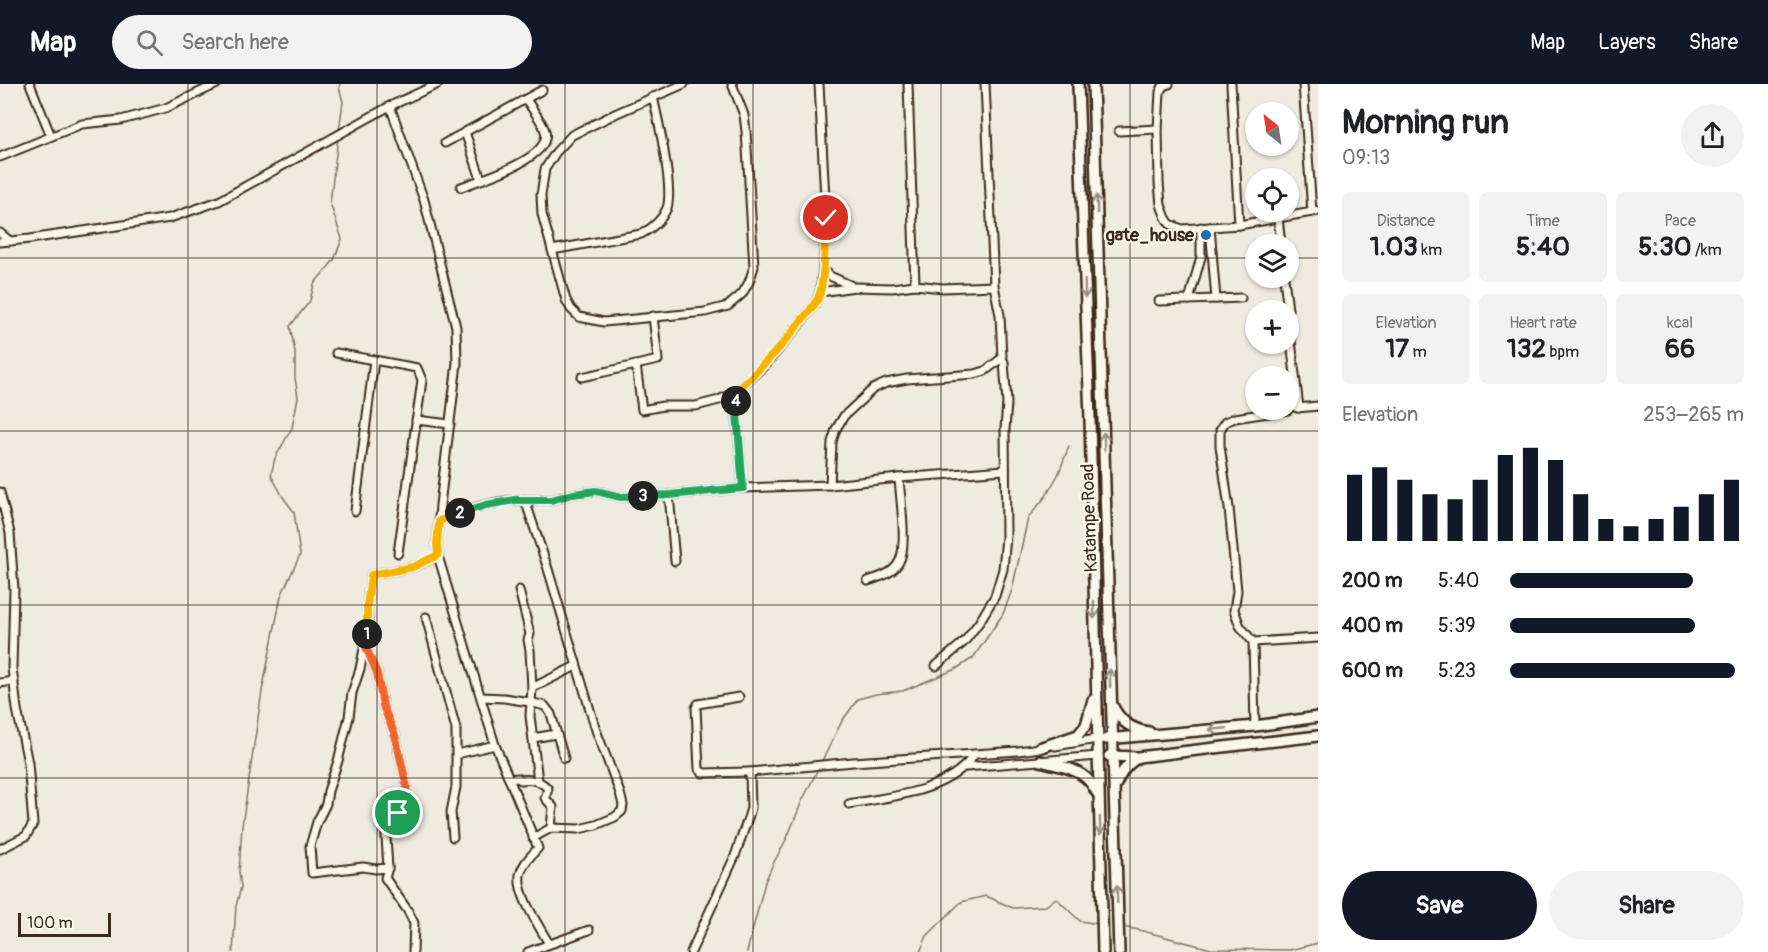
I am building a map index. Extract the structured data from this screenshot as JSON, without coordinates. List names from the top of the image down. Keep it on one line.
{"streets":{"main road":["Katampe Road"]},"places":["gate_house"],"scale_bar":"100 m","north":"top left","page":{"header":"Map","search":"Search here","nav":["Map","Layers","Share"],"heading":["Morning run","09:13"],"map_buttons":["+","−"],"stats":[["Distance","1.03 km"],["Time","5:40"],["Pace","5:30 /km"],["Elevation","17 m"],["Heart rate","132 bpm"],["kcal","66"]],"pins":["4","3","2","1"],"chart":["Elevation","253–265 m"],"list":[{"name":"200 m","note":"5:40"},{"name":"400 m","note":"5:39"},{"name":"600 m","note":"5:23"}],"buttons":["Save","Share"],"scale":"100 m"}}
